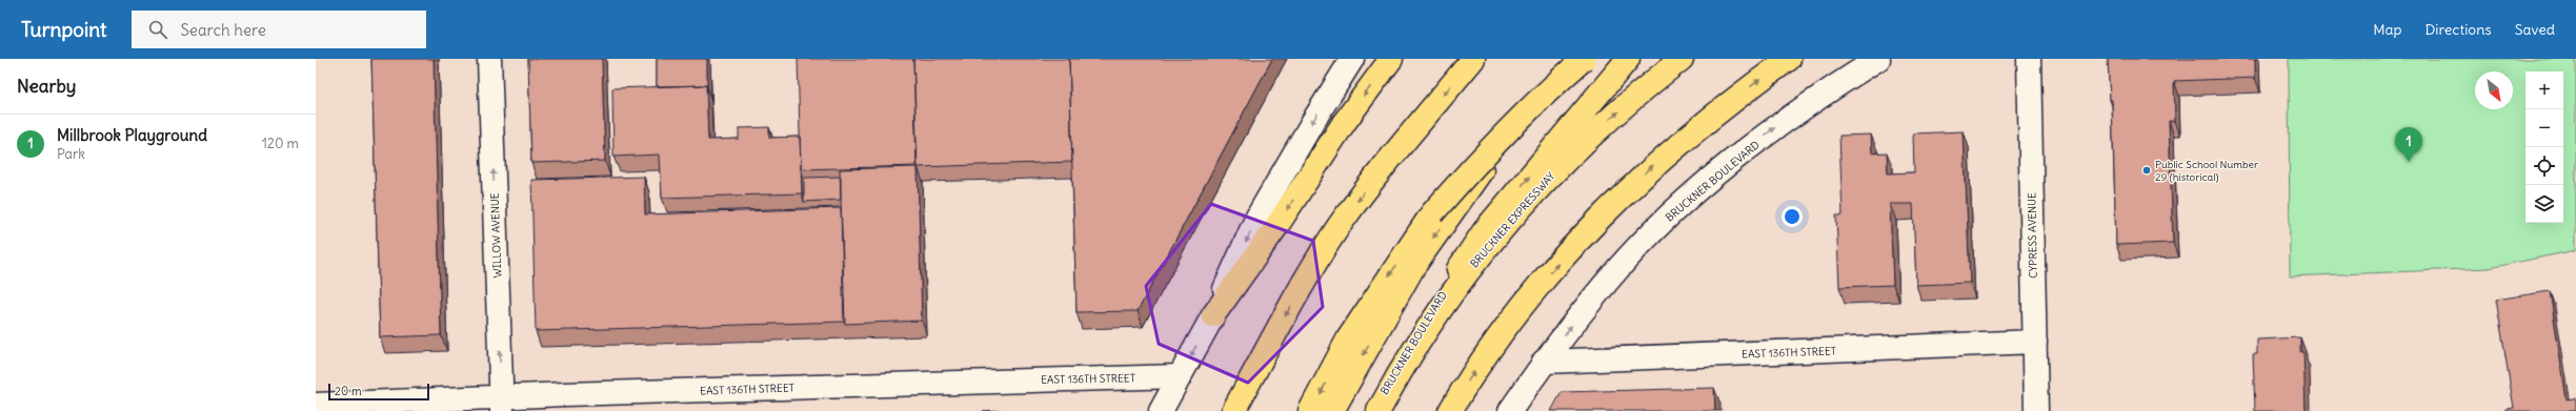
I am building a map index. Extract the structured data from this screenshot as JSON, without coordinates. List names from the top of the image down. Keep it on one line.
{"streets":{"main road":["BRUCKNER BOULEVARD","BRUCKNER EXPRESSWAY"],"street":["WILLOW AVENUE","CYPRESS AVENUE","EAST 136TH STREET"]},"crossings":[["BRUCKNER BOULEVARD","EAST 136TH STREET"],["WILLOW AVENUE","EAST 136TH STREET"],["CYPRESS AVENUE","EAST 136TH STREET"]],"one_way":["WILLOW AVENUE"],"places":["Public School Number 29 (historical)"],"scale_bar":"20 m","north":"bottom right","page":{"header":"Turnpoint","search":"Search here","nav":["Map","Directions","Saved"],"heading":"Nearby","map_buttons":["+","−"],"list":[{"mark":"1","name":"Millbrook Playground","note":"Park","value":"120 m"}],"pins":"1","scale":"20 m"}}
